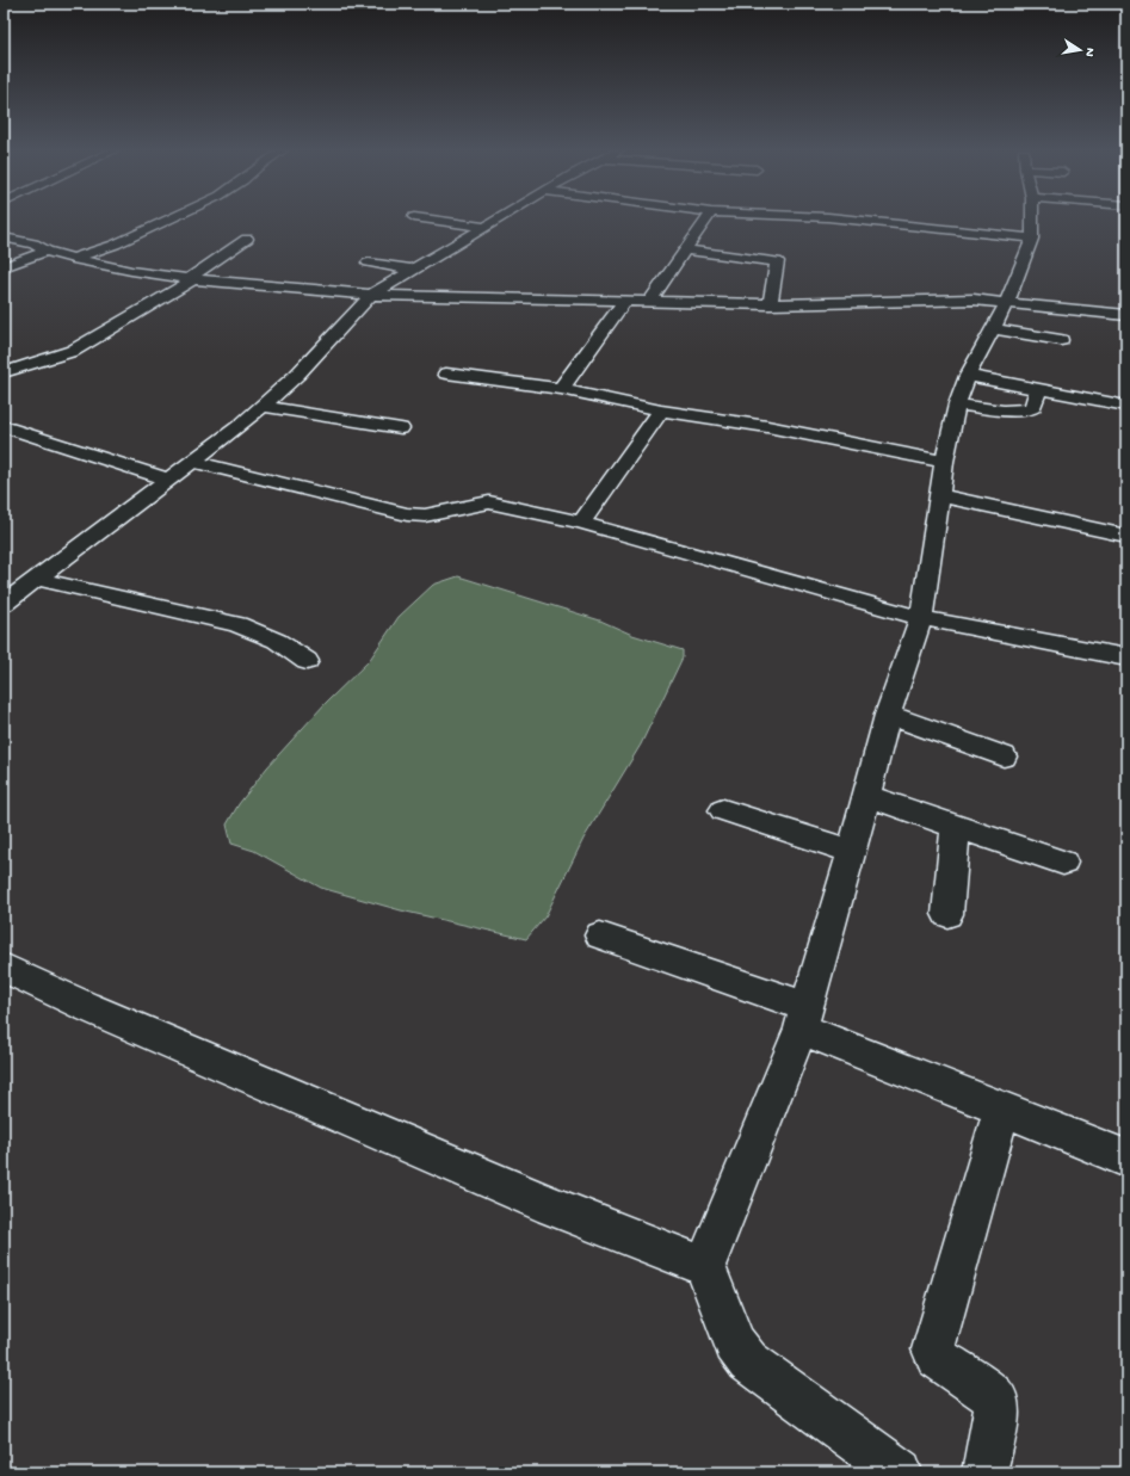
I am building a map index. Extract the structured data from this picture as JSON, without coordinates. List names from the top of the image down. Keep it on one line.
{"north":"right"}
